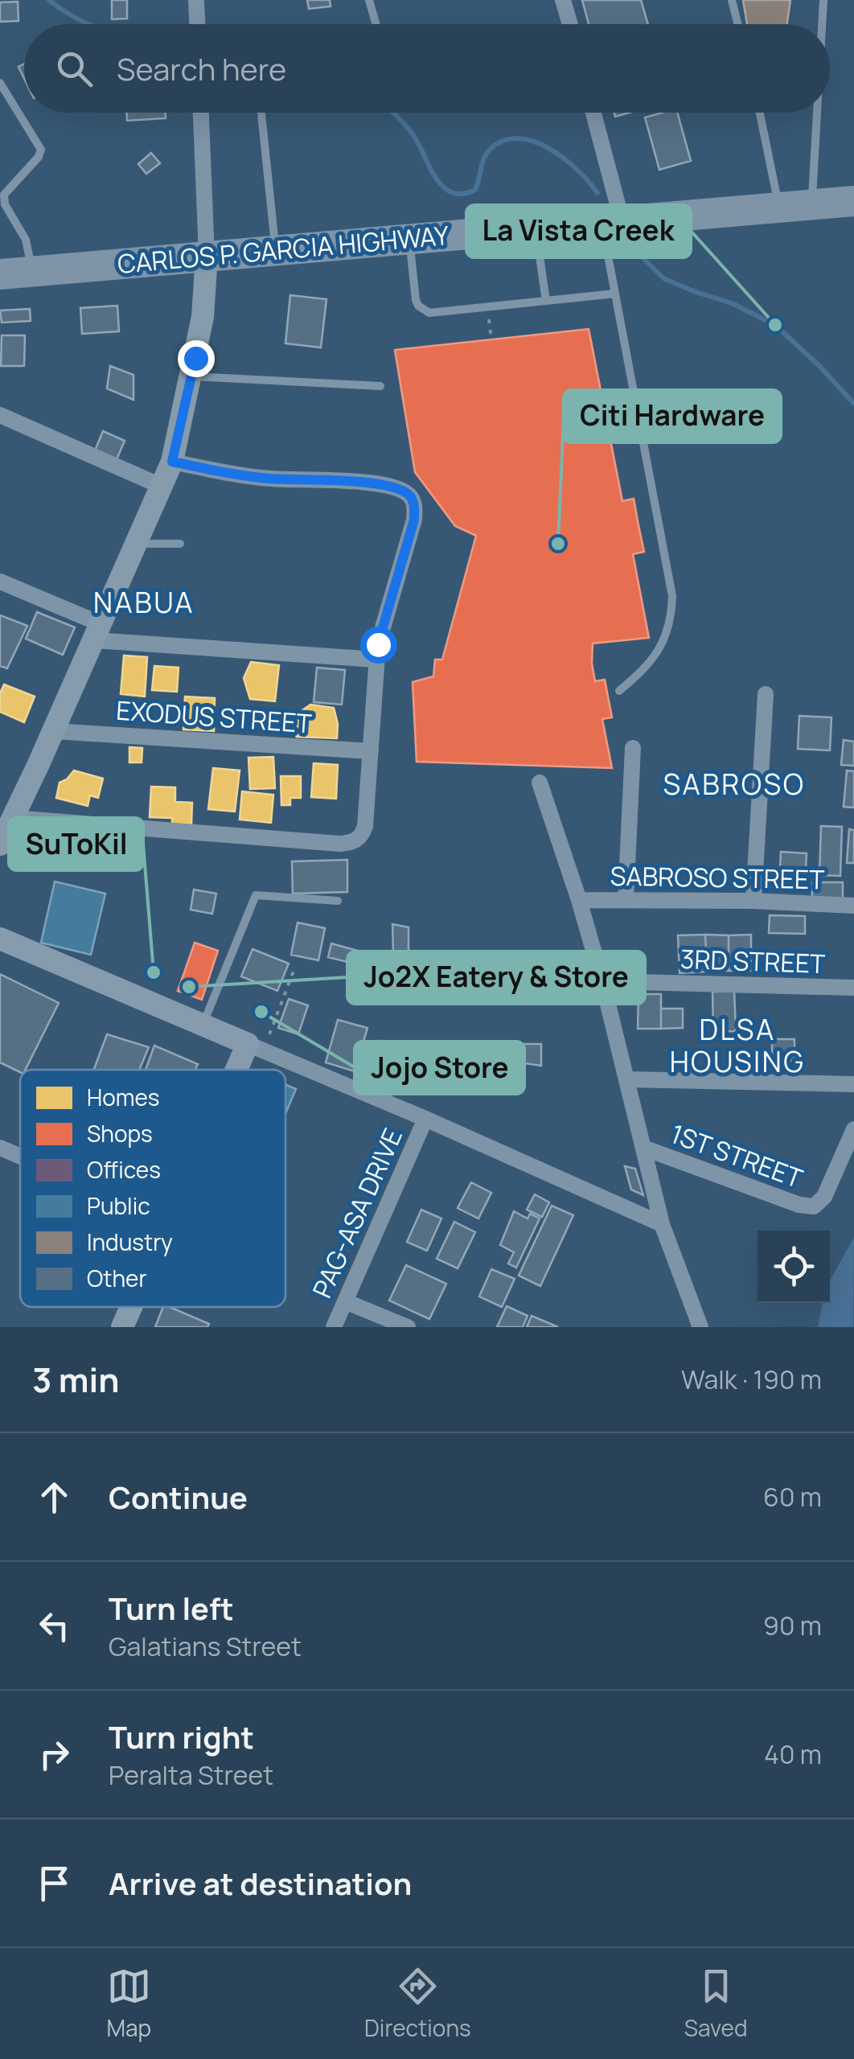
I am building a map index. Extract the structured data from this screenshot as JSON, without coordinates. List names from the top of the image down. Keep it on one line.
{"streets":{"highway":["CARLOS P. GARCIA HIGHWAY"],"street":["EXODUS STREET","SABROSO STREET","3RD STREET","1ST STREET","PAG-ASA DRIVE"]},"districts":["NABUA","SABROSO","DLSA HOUSING"],"places":["La Vista Creek","Citi Hardware","SuToKil","Jo2X Eatery & Store","Jojo Store"],"legend":["Homes","Shops","Offices","Public","Industry","Other"],"page":{"search":"Search here","heading":["3 min","Walk · 190 m"],"list":[["Continue","60 m"],["Turn left","Galatians Street","90 m"],["Turn right","Peralta Street","40 m"],"Arrive at destination"],"nav":["Map","Directions","Saved"]}}
